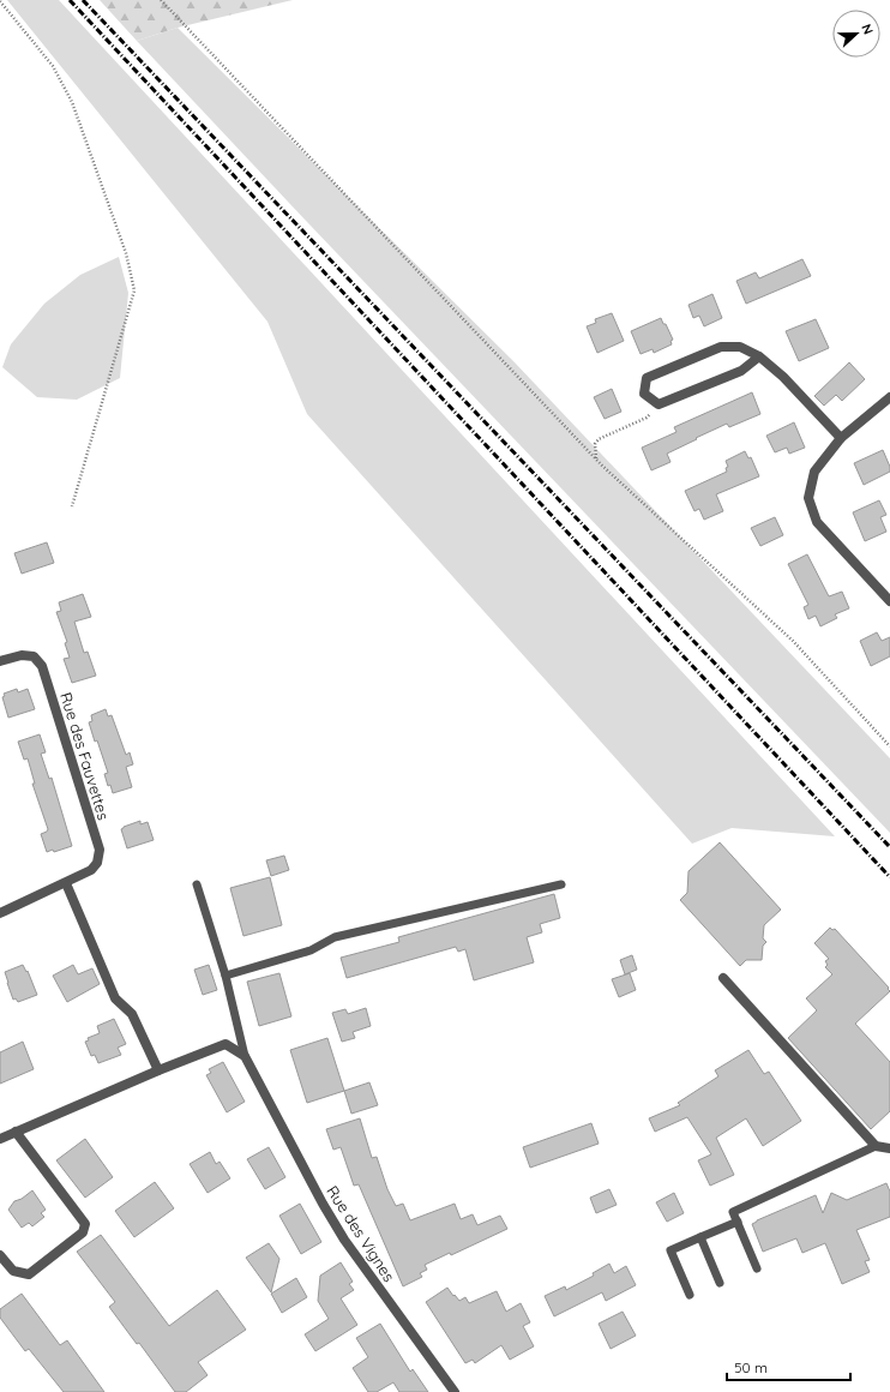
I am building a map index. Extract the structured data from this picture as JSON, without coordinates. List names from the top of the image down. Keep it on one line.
{"streets":{"street":["Rue des Fauvettes","Rue des Vignes"]},"scale_bar":"50 m","north":"right"}
